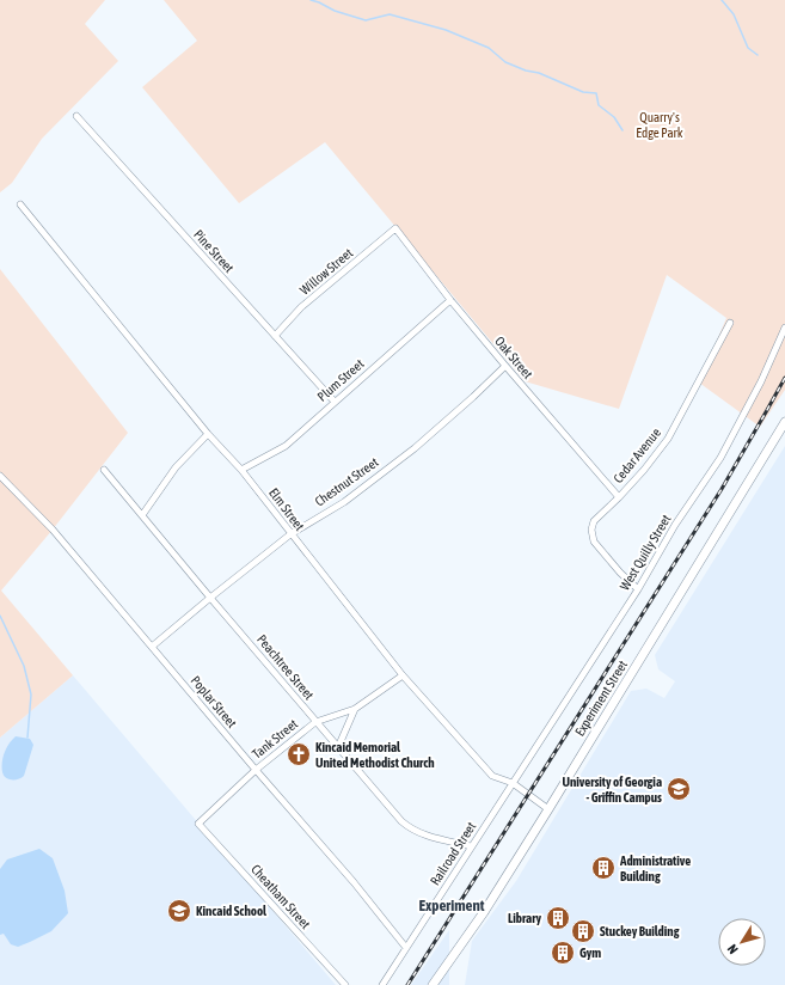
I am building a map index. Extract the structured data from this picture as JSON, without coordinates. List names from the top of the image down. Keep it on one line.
{"streets":{"main road":["Experiment Street"],"street":["Pine Street","Willow Street","Oak Street","Plum Street","Cedar Avenue","Chestnut Street","Elm Street","West Quilly Street","Peachtree Street","Poplar Street","Tank Street","Railroad Street","Cheatham Street"]},"crossings":[["Pine Street","Willow Street"],["Pine Street","Plum Street"],["Willow Street","Oak Street"],["Oak Street","Plum Street"],["Oak Street","Cedar Avenue"],["Oak Street","Chestnut Street"],["Plum Street","Elm Street"],["Cedar Avenue","West Quilly Street"],["Chestnut Street","Elm Street"],["Chestnut Street","Peachtree Street"],["Chestnut Street","Poplar Street"],["Elm Street","West Quilly Street"],["Elm Street","Experiment Street"],["Elm Street","Tank Street"],["Elm Street","Railroad Street"],["West Quilly Street","Railroad Street"],["Peachtree Street","Tank Street"],["Peachtree Street","Railroad Street"],["Poplar Street","Tank Street"],["Poplar Street","Railroad Street"],["Tank Street","Cheatham Street"]],"districts":["Experiment"],"parks":["Quarry's Edge Park"],"places":{"church":["Kincaid Memorial United Methodist Church"],"school or university":["University of Georgia - Griffin Campus","Kincaid School"],"building":["Administrative Building","Library","Stuckey Building","Gym"]},"north":"bottom left"}
